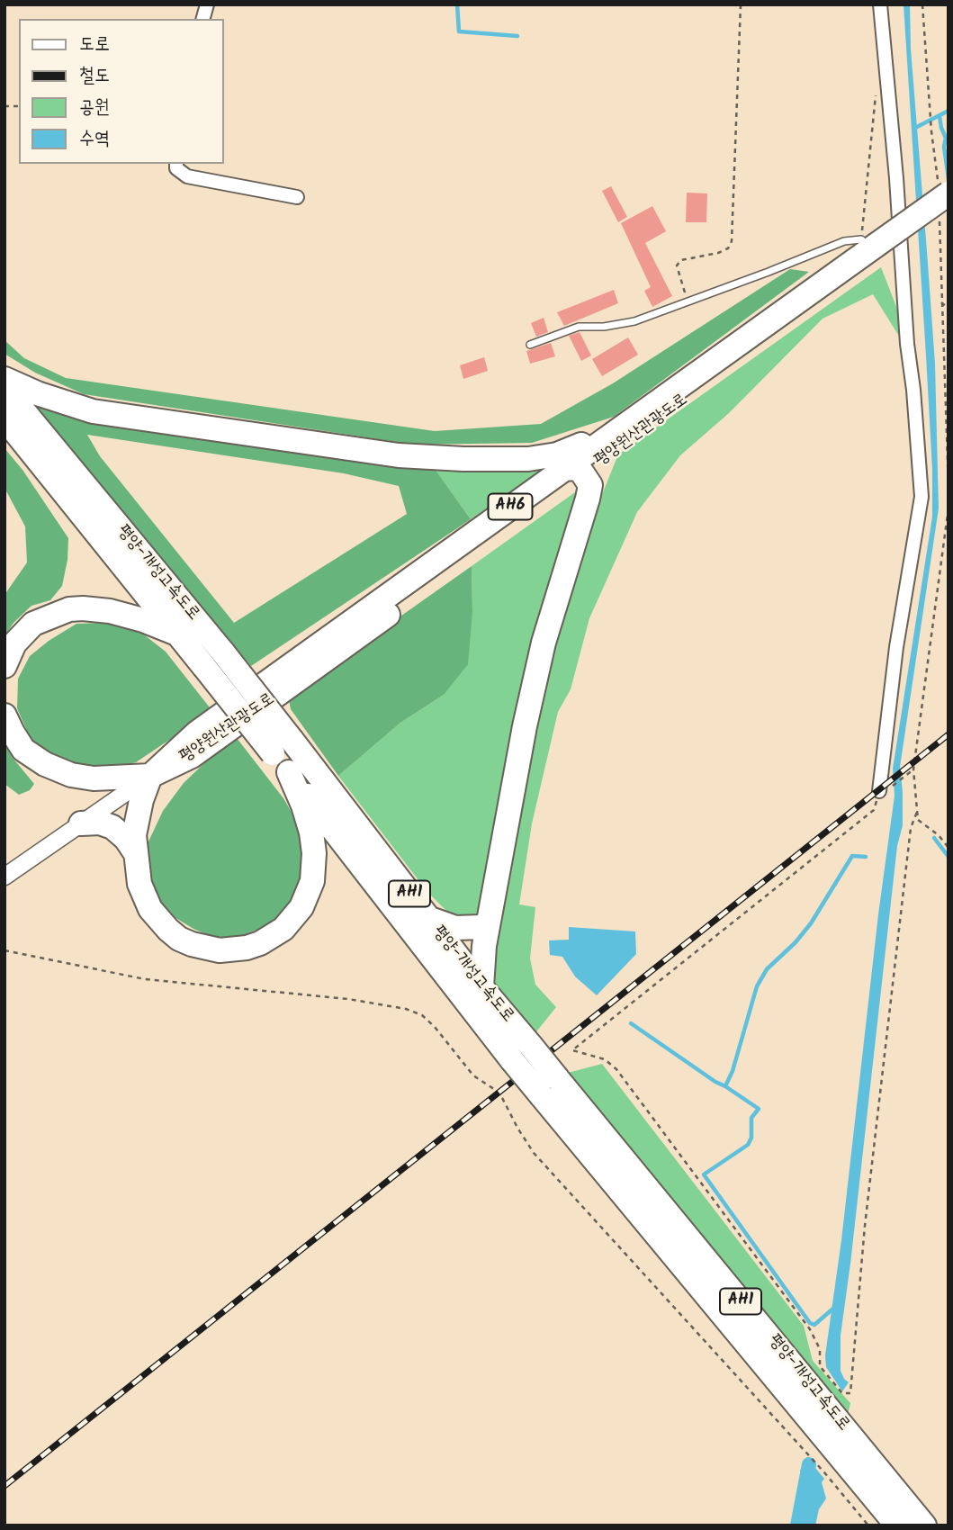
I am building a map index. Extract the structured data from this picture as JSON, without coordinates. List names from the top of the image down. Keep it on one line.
{"streets":{"highway":["평양원산관광도로","AH6","평양-개성고속도로","AH1"]},"legend":["도로","철도","공원","수역"]}
